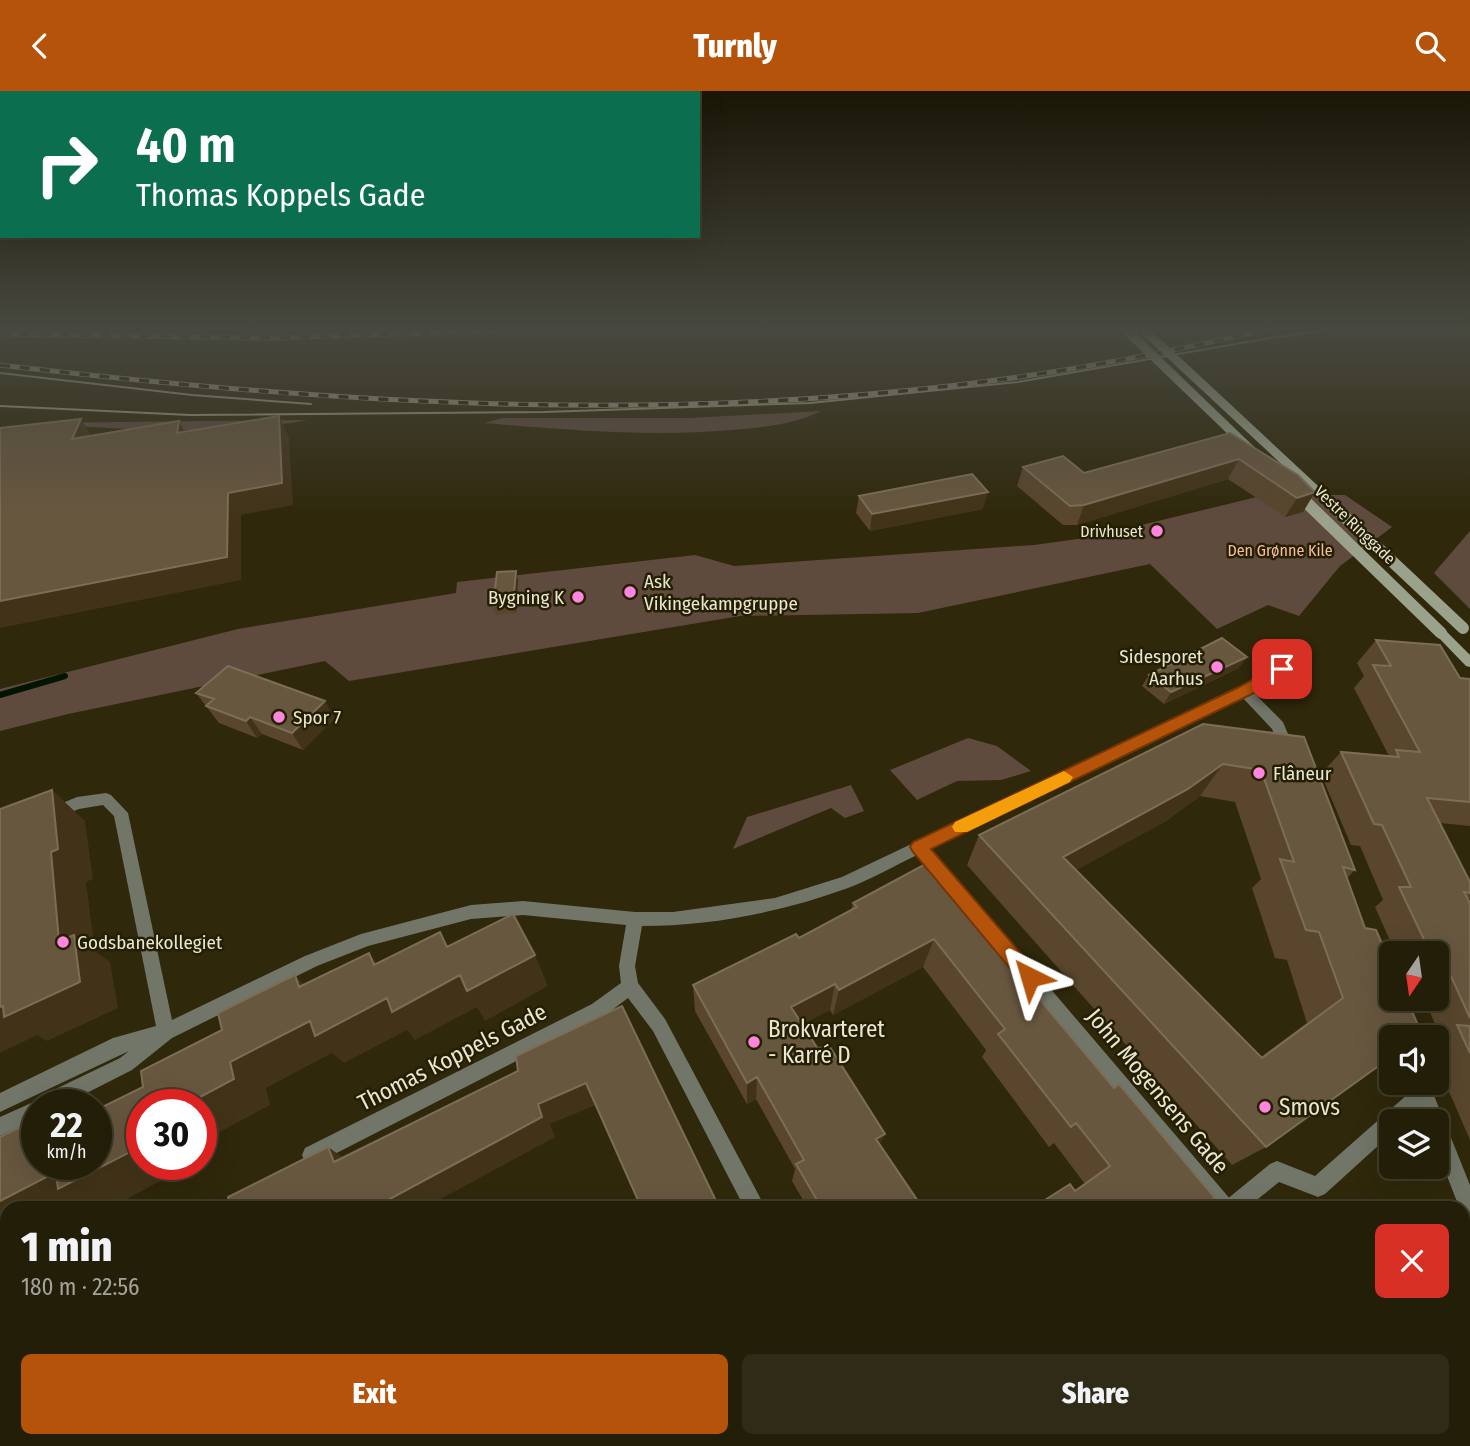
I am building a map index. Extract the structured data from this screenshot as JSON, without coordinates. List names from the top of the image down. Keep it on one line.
{"streets":{"main road":["Vestre Ringgade"],"street":["Thomas Koppels Gade","John Mogensens Gade"]},"parks":["Den Grønne Kile"],"places":["Drivhuset","Ask Vikingekampgruppe","Bygning K","Sidesporet Aarhus","Spor 7","Flâneur","Godsbanekollegiet","Brokvarteret - Karré D","Smovs"],"north":"bottom","page":{"header":"Turnly","turn":["40 m","Thomas Koppels Gade"],"speed":"22 km/h","limit":"30","heading":["1 min","180 m · 22:56"],"buttons":["Exit","Share"]}}
